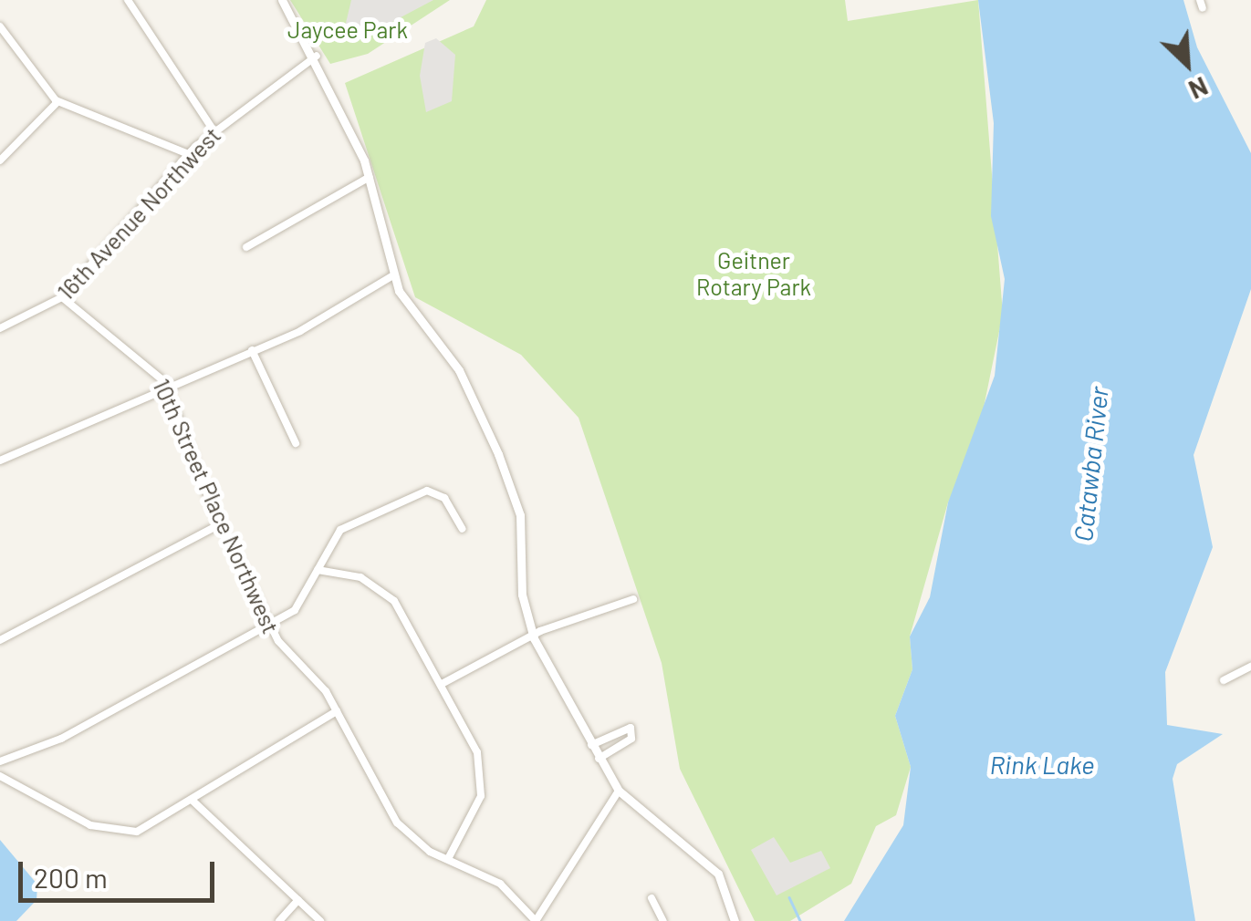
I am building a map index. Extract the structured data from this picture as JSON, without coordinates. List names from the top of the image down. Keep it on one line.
{"streets":{"street":["16th Avenue Northwest","10th Street Place Northwest"]},"crossings":[["16th Avenue Northwest","10th Street Place Northwest"]],"water":["Catawba River","Rink Lake"],"parks":["Jaycee Park","Geitner Rotary Park"],"scale_bar":"200 m","north":"bottom right"}
